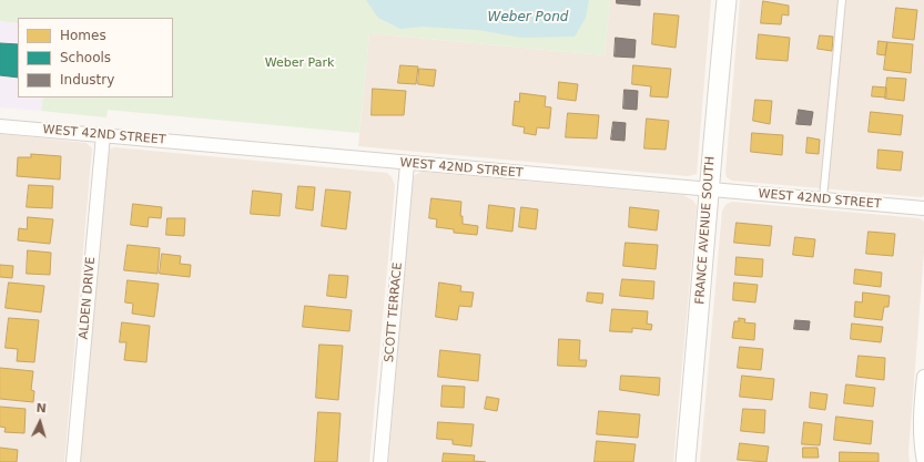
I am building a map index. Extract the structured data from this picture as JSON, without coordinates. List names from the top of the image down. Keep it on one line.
{"streets":{"main road":["FRANCE AVENUE SOUTH"],"street":["WEST 42ND STREET","ALDEN DRIVE","SCOTT TERRACE"]},"crossings":[["WEST 42ND STREET","FRANCE AVENUE SOUTH"],["WEST 42ND STREET","ALDEN DRIVE"],["WEST 42ND STREET","SCOTT TERRACE"]],"water":["Weber Pond"],"parks":["Weber Park"],"legend":["Homes","Schools","Industry"],"north":"top"}
